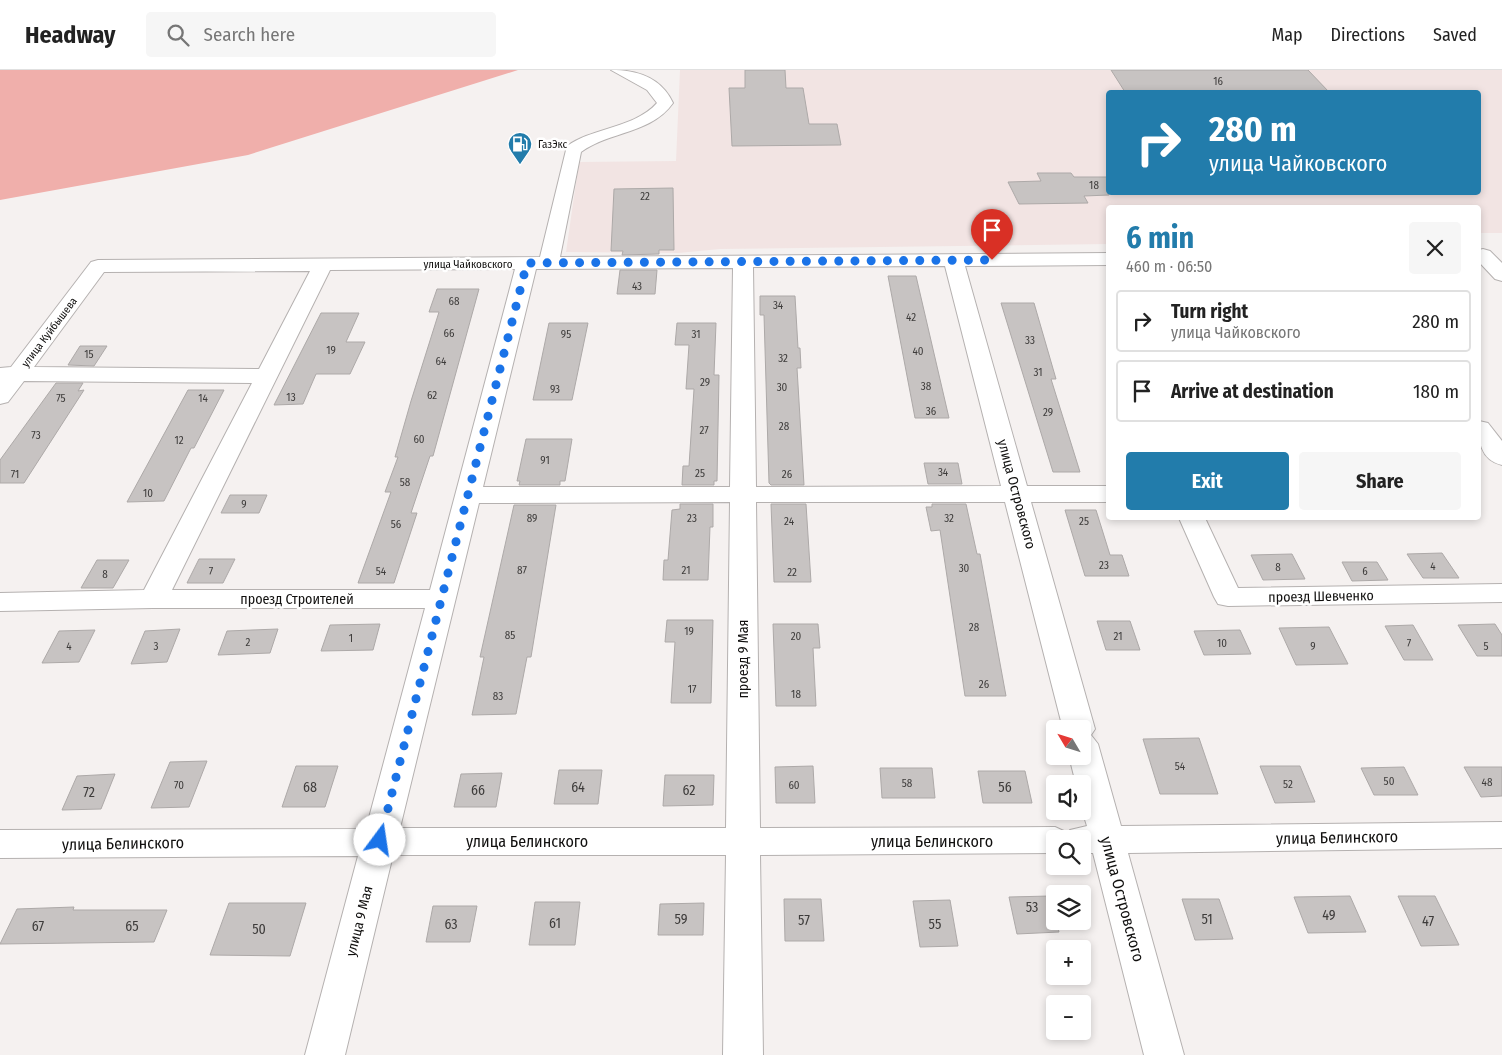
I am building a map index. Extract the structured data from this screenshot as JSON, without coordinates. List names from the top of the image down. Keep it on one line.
{"streets":{"street":["улица Чайковского","улица Куйбышева","улица Островского","проезд Шевченко","проезд Строителей","проезд 9 Мая","улица Белинского","улица 9 Мая"]},"crossings":[["улица Чайковского","улица Куйбышева"],["улица Чайковского","улица Островского"],["улица Чайковского","проезд 9 Мая"],["улица Чайковского","улица 9 Мая"],["улица Островского","улица Белинского"],["проезд Строителей","улица 9 Мая"],["проезд 9 Мая","улица Белинского"],["улица Белинского","улица 9 Мая"]],"places":{"fuel station":["ГазЭкс"]},"house_numbers":["16","18","22","43","68","34","42","66","95","31","33","19","40","15","32","64","31","29","38","30","93","62","13","75","14","36","29","28","27","73","60","12","91","34","25","71","26","58","10","9","89","23","32","24","25","56","23","4","8","30","87","21","7","54","6","22","8","28","19","85","20","21","1","2","10","7","4","3","9","5","26","17","18","83","54","50","48","58","52","70","60","68","64","56","66","62","72","53","49","59","51","57","47","61","63","55","67","65","50"],"north":"top left","page":{"header":"Headway","search":"Search here","nav":["Map","Directions","Saved"],"turn":["280 m","улица Чайковского"],"heading":["6 min","460 m · 06:50"],"list":[{"name":"Turn right","note":"улица Чайковского","value":"280 m"},{"name":"Arrive at destination","value":"180 m"}],"buttons":["Exit","Share"],"map_buttons":["+","−"]}}
